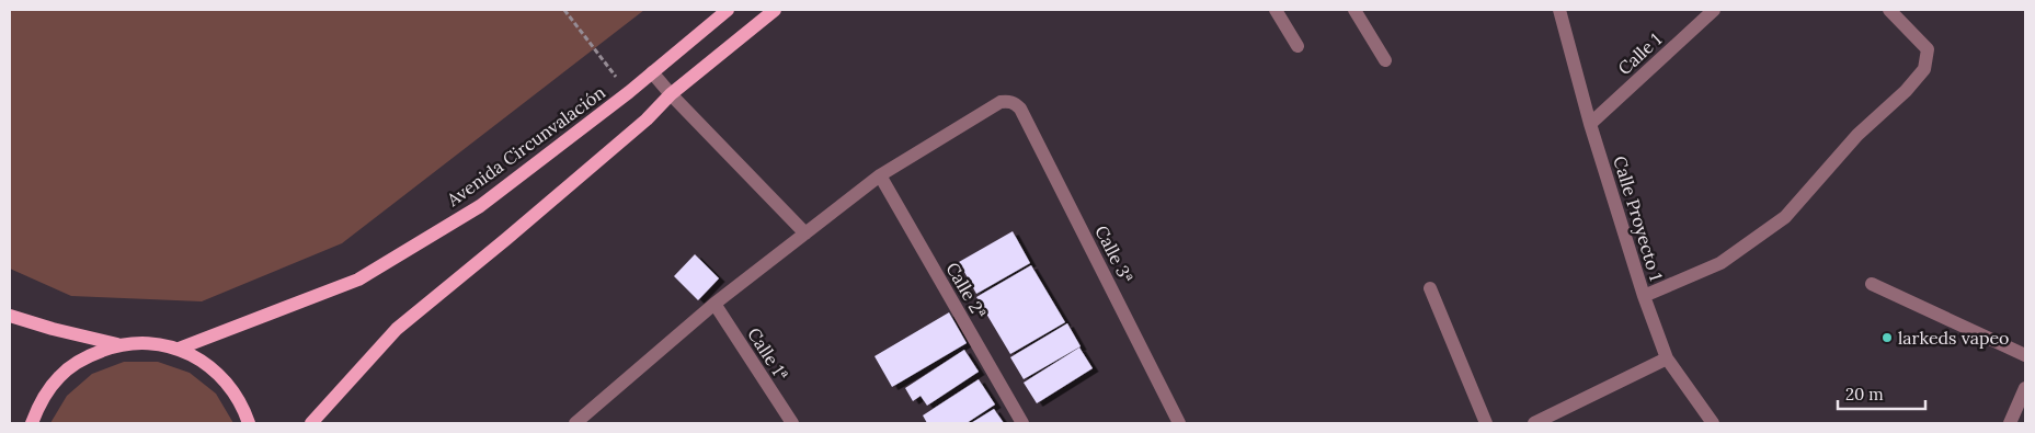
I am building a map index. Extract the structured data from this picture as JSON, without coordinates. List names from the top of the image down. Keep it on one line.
{"streets":{"main road":["Avenida Circunvalación"],"street":["Calle 1","Calle Proyecto 1","Calle 3ª","Calle 2ª","Calle 1ª"]},"crossings":[["Calle 1","Calle Proyecto 1"],["Calle 3ª","Calle 2ª"]],"places":["larkeds vapeo"],"scale_bar":"20 m"}
